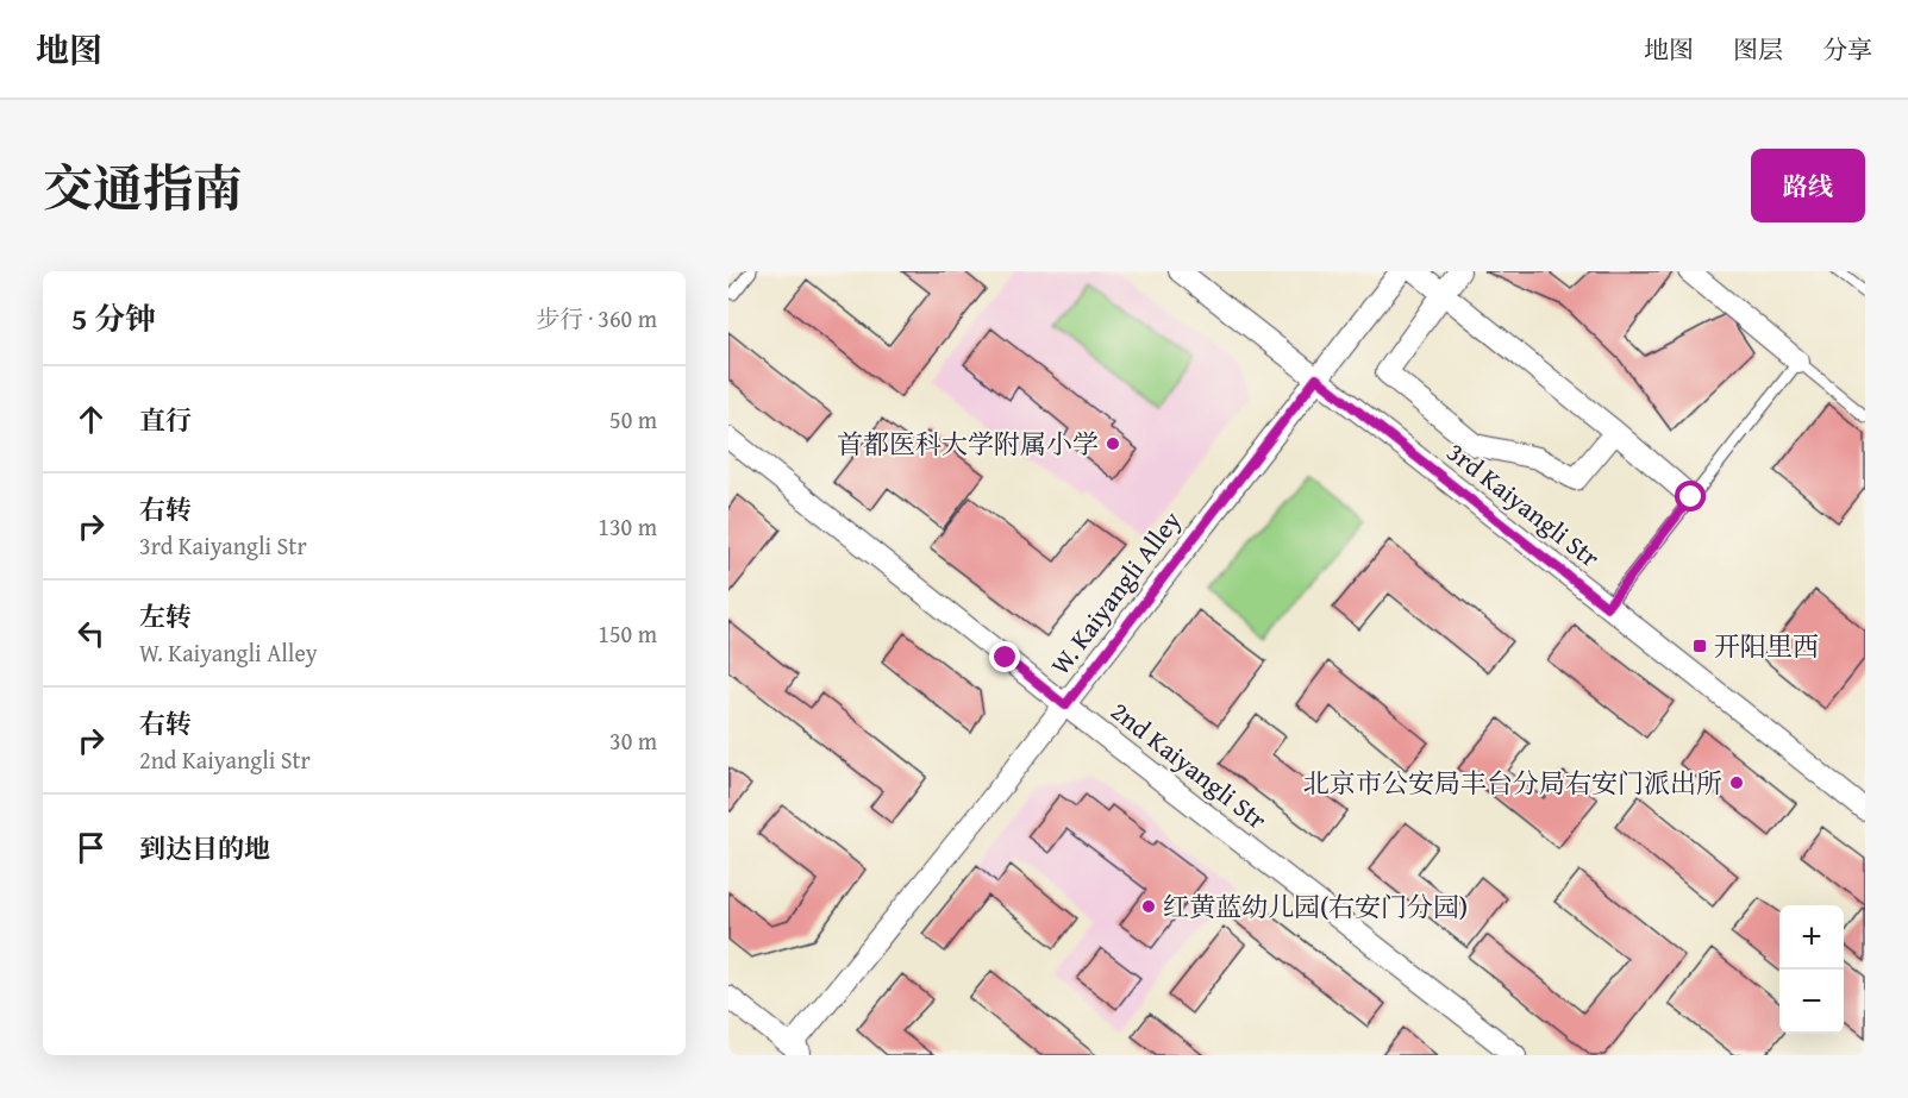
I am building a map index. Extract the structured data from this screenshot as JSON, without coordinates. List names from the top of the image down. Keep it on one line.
{"streets":{"street":["3rd Kaiyangli Str","W. Kaiyangli Alley","2nd Kaiyangli Str"]},"crossings":[["3rd Kaiyangli Str","W. Kaiyangli Alley"],["W. Kaiyangli Alley","2nd Kaiyangli Str"]],"places":{"other":["首都医科大学附属小学","北京市公安局丰台分局右安门派出所","红黄蓝幼儿园(右安门分园)"],"transit":["开阳里西"]},"page":{"header":"地图","nav":["地图","图层","分享"],"title":"交通指南","buttons":"路线","heading":["5 分钟","步行 · 360 m"],"list":[["直行","50 m"],["右转","3rd Kaiyangli Str","130 m"],["左转","W. Kaiyangli Alley","150 m"],["右转","2nd Kaiyangli Str","30 m"],"到达目的地"],"map_buttons":["+","−"]}}
